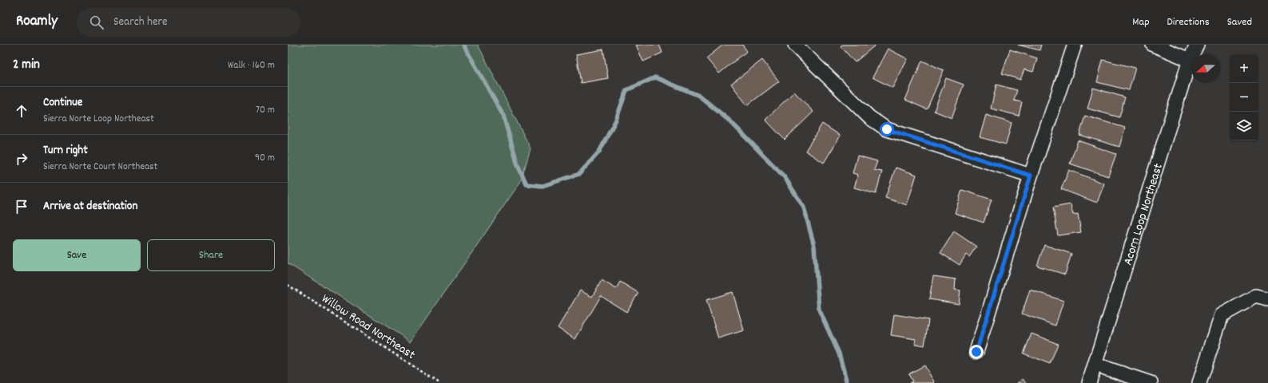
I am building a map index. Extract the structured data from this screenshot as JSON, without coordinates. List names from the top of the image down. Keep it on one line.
{"streets":{"street":["Acorn Loop Northeast"],"path":["Willow Road Northeast"]},"north":"left","page":{"header":"Roamly","search":"Search here","nav":["Map","Directions","Saved"],"heading":["2 min","Walk · 160 m"],"map_buttons":["+","−"],"list":[["Continue","Sierra Norte Loop Northeast","70 m"],["Turn right","Sierra Norte Court Northeast","90 m"],"Arrive at destination"],"buttons":["Save","Share"]}}
